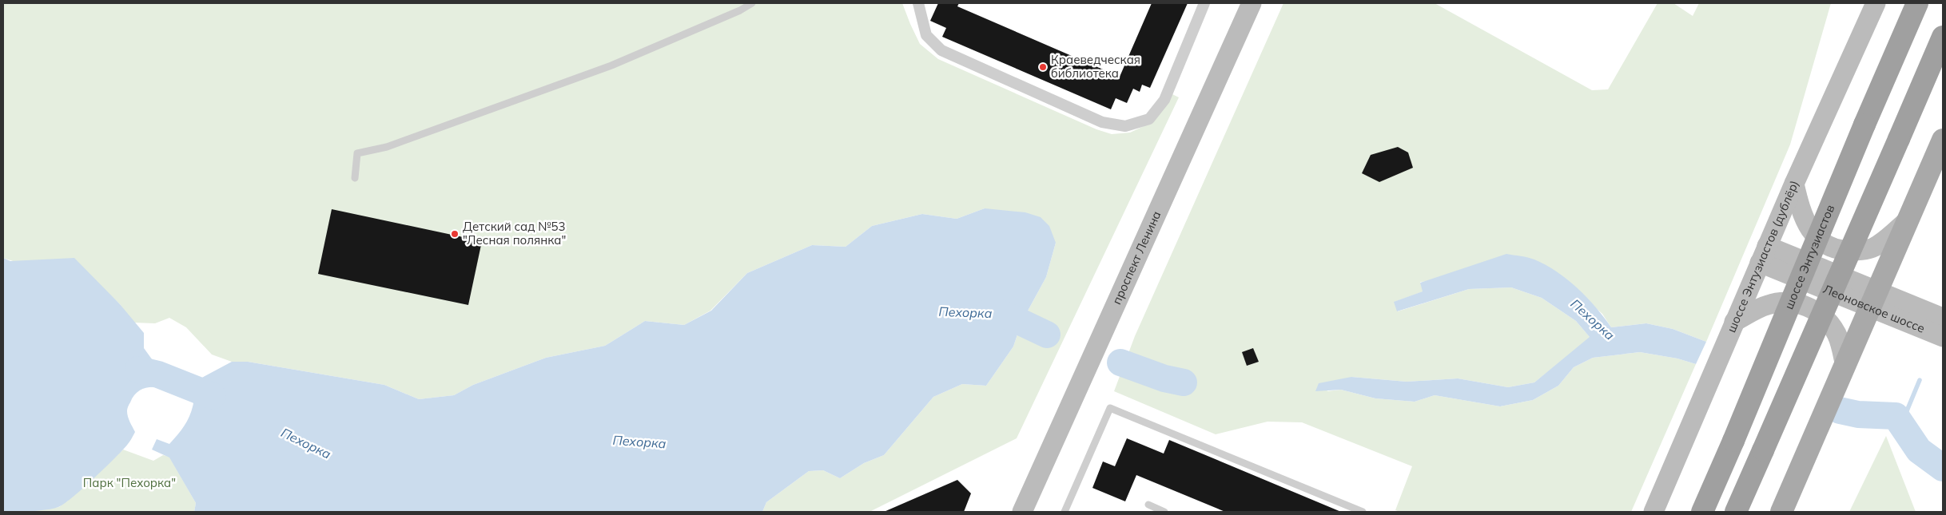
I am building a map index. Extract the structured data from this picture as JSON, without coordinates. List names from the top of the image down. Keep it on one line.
{"streets":{"highway":["шоссе Энтузиастов"],"main road":["проспект Ленина","шоссе Энтузиастов (дублёр)","Леоновское шоссе"]},"crossings":[["шоссе Энтузиастов (дублёр)","Леоновское шоссе"]],"water":["Пехорка"],"parks":["Парк \"Пехорка\""],"places":["Краеведческая библиотека","Детский сад №53 \"Лесная полянка\""]}
